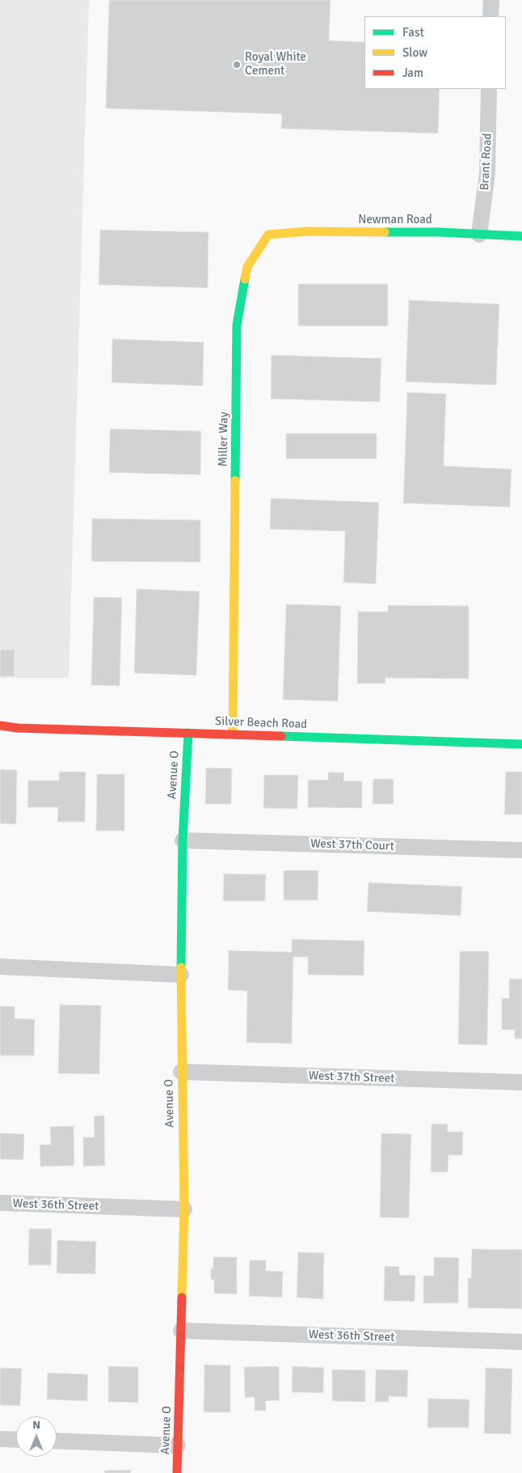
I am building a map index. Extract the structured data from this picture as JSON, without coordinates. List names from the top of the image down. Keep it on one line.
{"streets":{"street":["Brant Road","Newman Road","Miller Way","Silver Beach Road","Avenue O","West 37th Court","West 37th Street","West 36th Street"]},"crossings":[["Brant Road","Newman Road"],["Newman Road","Miller Way"],["Miller Way","Silver Beach Road"],["Silver Beach Road","Avenue O"],["Avenue O","West 37th Court"],["Avenue O","West 37th Street"],["Avenue O","West 36th Street"]],"places":["Royal White Cement"],"legend":["Fast","Slow","Jam"],"north":"top"}
